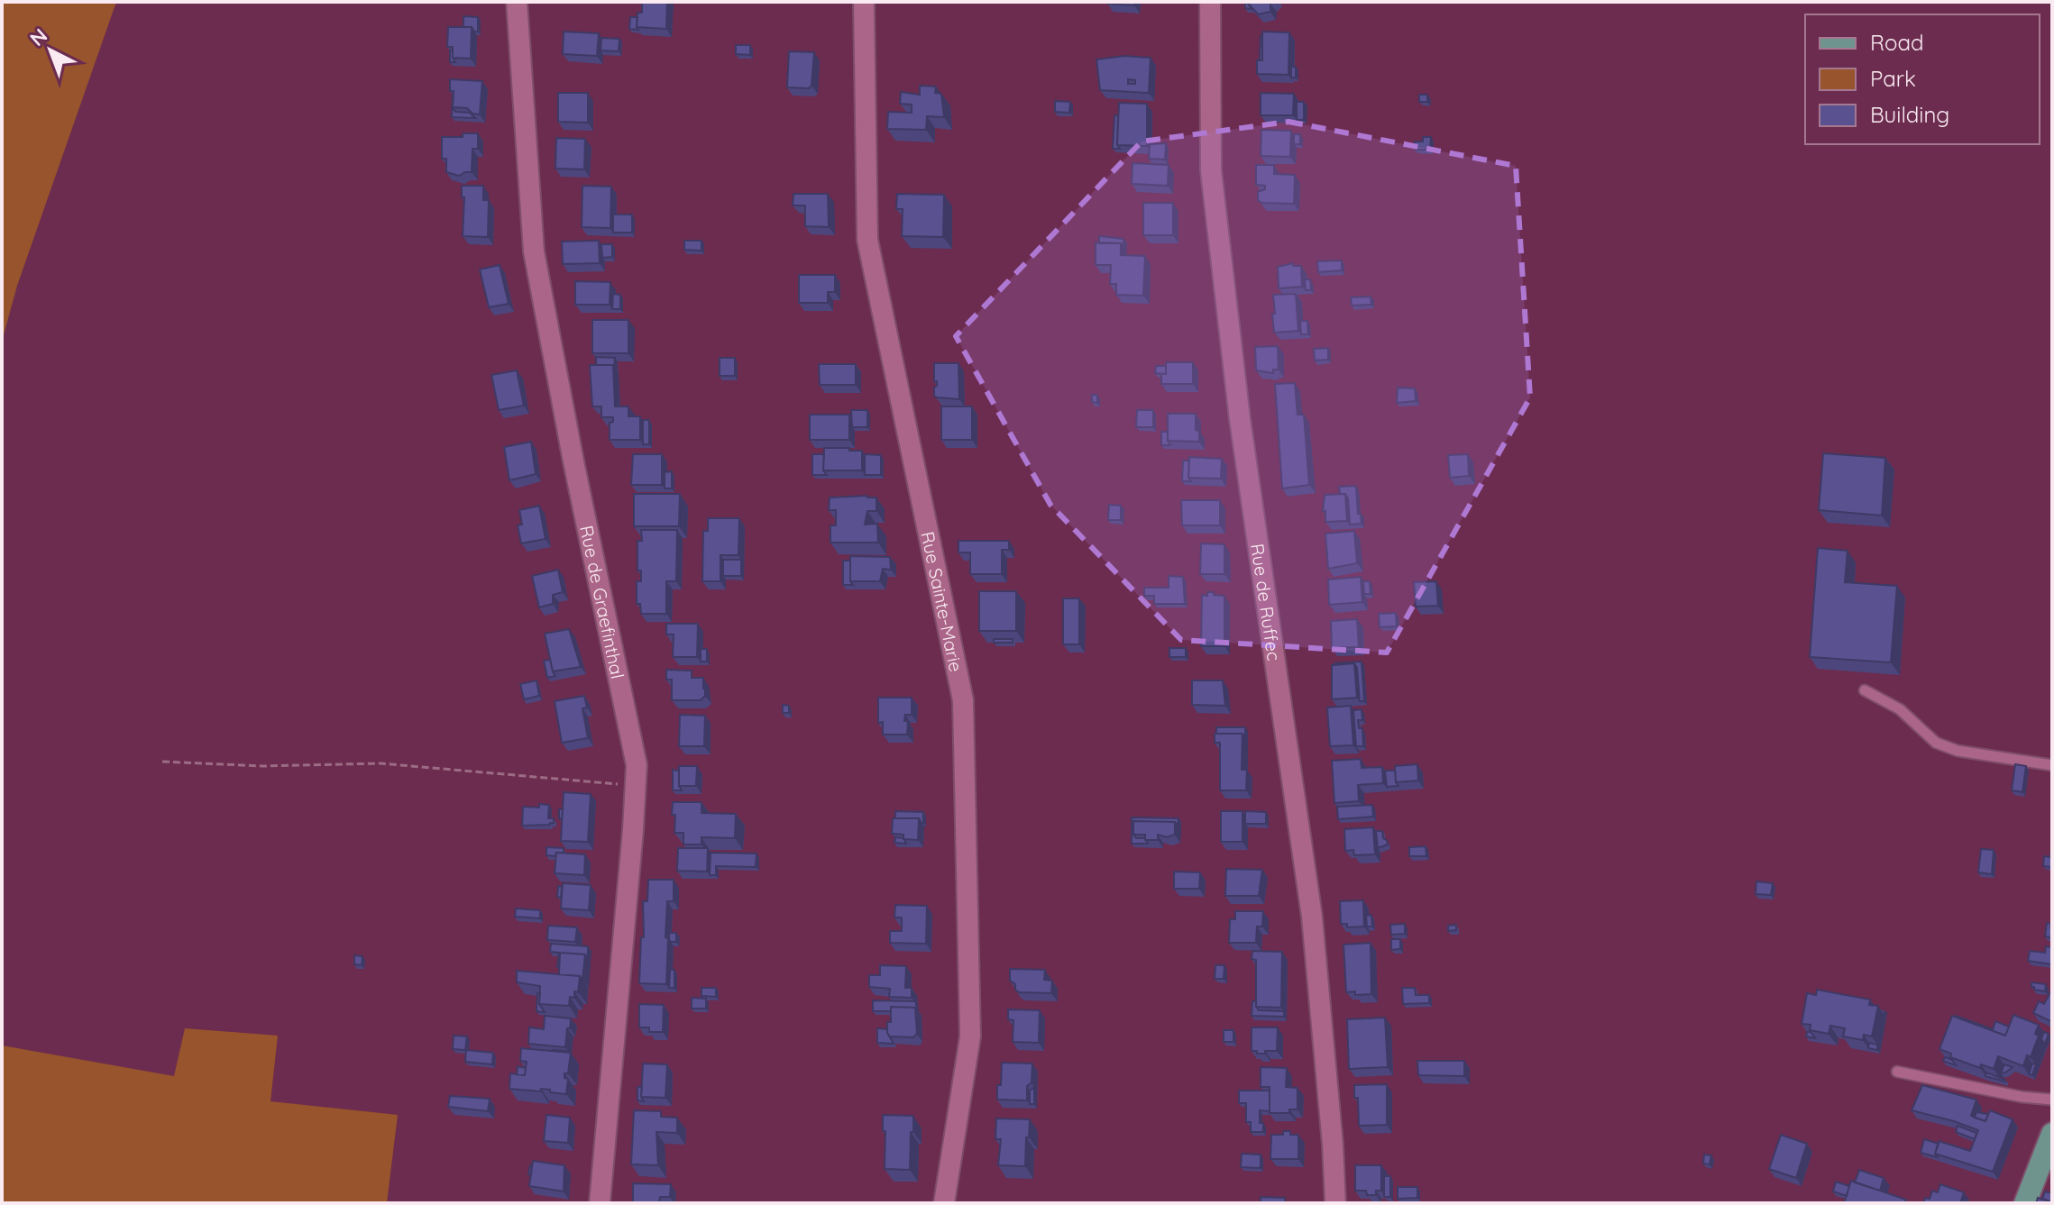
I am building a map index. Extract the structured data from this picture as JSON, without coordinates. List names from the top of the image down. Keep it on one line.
{"streets":{"street":["Rue de Graefinthal","Rue Sainte-Marie","Rue de Ruffec"]},"legend":["Road","Park","Building"],"north":"top left"}
